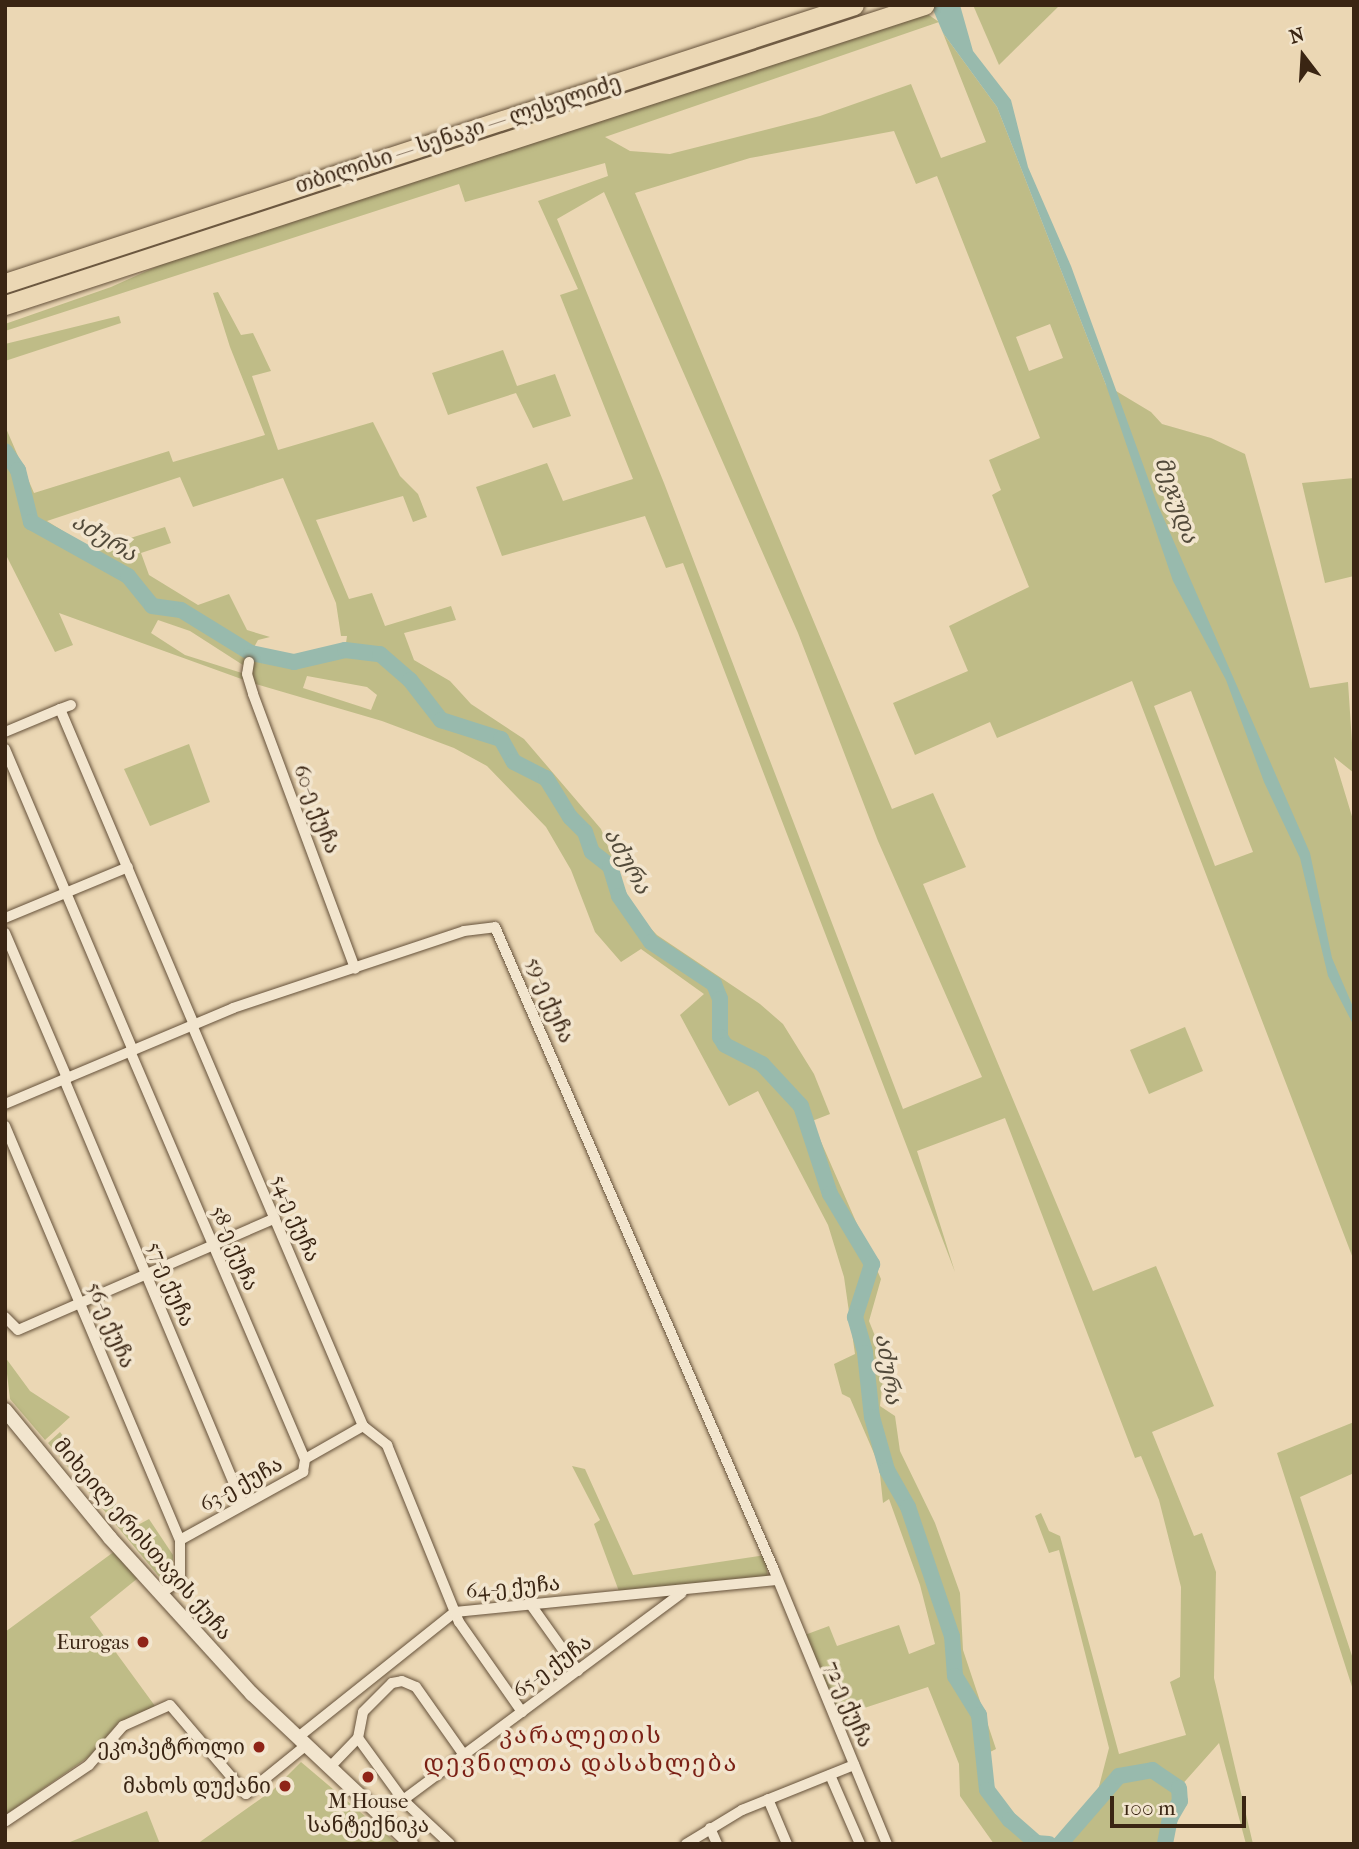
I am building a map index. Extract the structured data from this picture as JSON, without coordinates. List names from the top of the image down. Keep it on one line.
{"streets":{"highway":["თბილისი — სენაკი — ლესელიძე"],"main road":["მიხეილ ერისთავის ქუჩა"],"street":["60-ე ქუჩა","59-ე ქუჩა","54-ე ქუჩა","58-ე ქუჩა","57-ე ქუჩა","56-ე ქუჩა","63-ე ქუჩა","64-ე ქუჩა","65-ე ქუჩა","72-ე ქუჩა"]},"crossings":[["60-ე ქუჩა","59-ე ქუჩა"],["59-ე ქუჩა","54-ე ქუჩა"],["59-ე ქუჩა","58-ე ქუჩა"],["59-ე ქუჩა","57-ე ქუჩა"],["59-ე ქუჩა","64-ე ქუჩა"],["59-ე ქუჩა","72-ე ქუჩა"],["54-ე ქუჩა","63-ე ქუჩა"],["58-ე ქუჩა","63-ე ქუჩა"],["57-ე ქუჩა","63-ე ქუჩა"],["56-ე ქუჩა","63-ე ქუჩა"],["მიხეილ ერისთავის ქუჩა","64-ე ქუჩა"],["64-ე ქუჩა","65-ე ქუჩა"],["64-ე ქუჩა","72-ე ქუჩა"]],"districts":["კარალეთის დევნილთა დასახლება"],"water":["მეჯუდა","აძურა"],"places":["Eurogas","ეკოპეტროლი","M House სანტექნიკა","მახოს დუქანი"],"scale_bar":"100 m","north":"top"}
